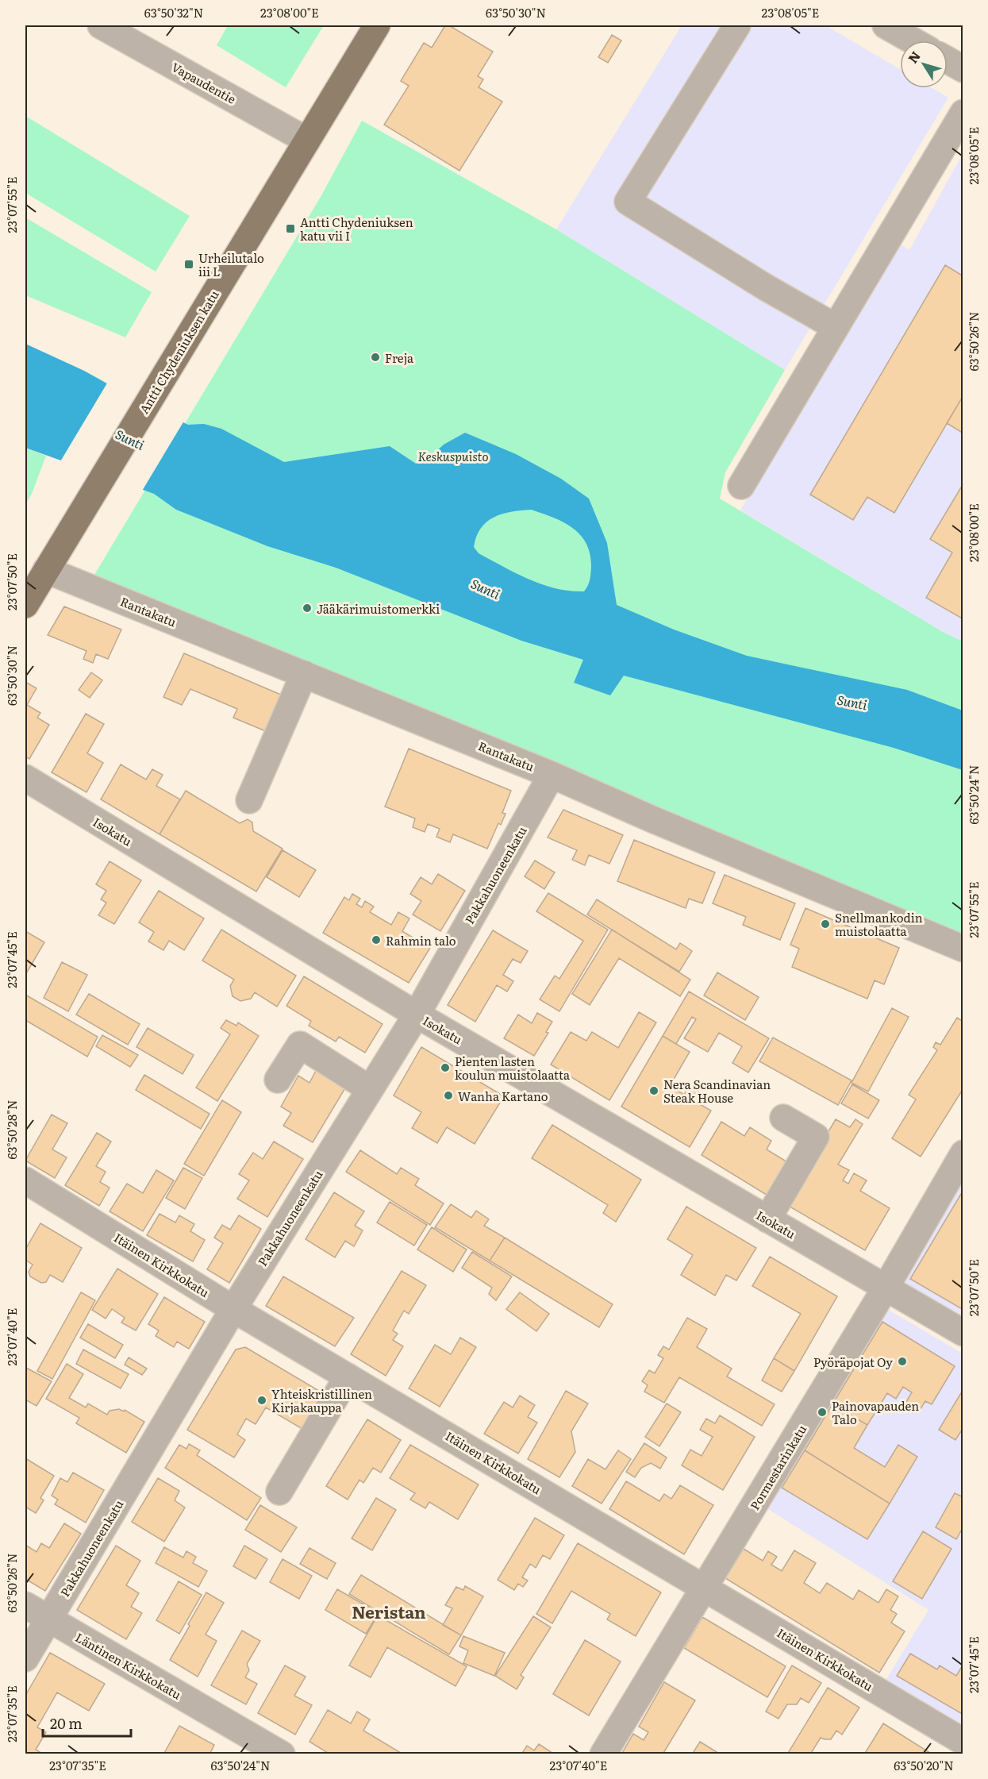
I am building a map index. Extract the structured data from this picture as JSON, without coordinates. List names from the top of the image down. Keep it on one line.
{"streets":{"main road":["Antti Chydeniuksen katu"],"street":["Vapaudentie","Rantakatu","Isokatu","Pakkahuoneenkatu","Itäinen Kirkkokatu","Pormestarinkatu","Läntinen Kirkkokatu"]},"crossings":[["Vapaudentie","Antti Chydeniuksen katu"],["Antti Chydeniuksen katu","Rantakatu"],["Rantakatu","Pakkahuoneenkatu"],["Isokatu","Pakkahuoneenkatu"],["Isokatu","Pormestarinkatu"],["Pakkahuoneenkatu","Itäinen Kirkkokatu"],["Pakkahuoneenkatu","Läntinen Kirkkokatu"],["Itäinen Kirkkokatu","Pormestarinkatu"]],"districts":["Neristan"],"water":["Sunti"],"parks":["Keskuspuisto"],"places":{"transit":["Antti Chydeniuksen katu vii I","Urheilutalo iii L"],"other":["Freja","Jääkärimuistomerkki","Snellmankodin muistolaatta","Rahmin talo","Pienten lasten koulun muistolaatta","Nera Scandinavian Steak House","Wanha Kartano","Pyöräpojat Oy","Yhteiskristillinen Kirjakauppa","Painovapauden Talo"]},"scale_bar":"20 m","north":"top left","coordinates":["63°50'32\"N","23°08'00\"E","63°50'30\"N","23°08'05\"E","23°07'55\"E","63°50'26\"N","23°07'50\"E","63°50'24\"N","23°07'45\"E","63°50'28\"N","23°07'40\"E","23°07'35\"E","63°50'20\"N"]}
